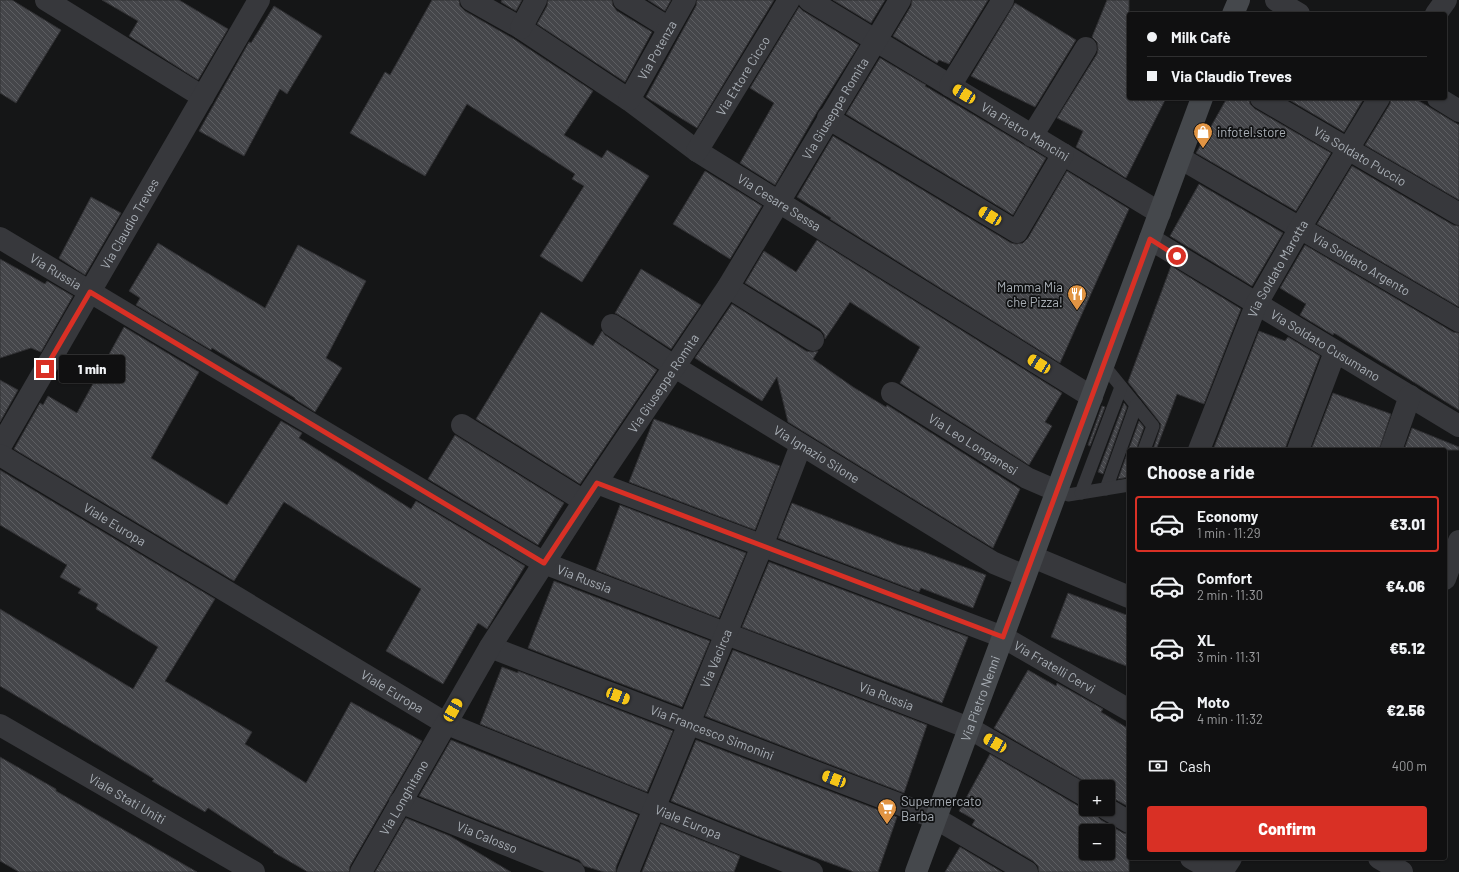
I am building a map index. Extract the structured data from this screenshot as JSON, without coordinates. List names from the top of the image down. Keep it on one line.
{"streets":{"main road":["Via Pietro Nenni"],"street":["Via Potenza","Via Ettore Cicco","Via Giuseppe Romita","Via Pietro Mancini","Via Soldato Puccio","Via Cesare Sessa","Via Claudio Treves","Via Soldato Argento","Via Soldato Marotta","Via Russia","Via Soldato Cusumano","Via Leo Longanesi","Via Ignazio Silone","Viale Europa","Via Vacirca","Via Fratelli Cervi","Via Francesco Simonini","Via Longhitano","Viale Stati Uniti","Via Calosso"]},"crossings":[["Via Potenza","Via Cesare Sessa"],["Via Ettore Cicco","Via Cesare Sessa"],["Via Giuseppe Romita","Via Pietro Mancini"],["Via Giuseppe Romita","Via Cesare Sessa"],["Via Giuseppe Romita","Via Russia"],["Via Giuseppe Romita","Via Ignazio Silone"],["Via Giuseppe Romita","Viale Europa"],["Via Giuseppe Romita","Via Fratelli Cervi"],["Via Giuseppe Romita","Via Francesco Simonini"],["Via Giuseppe Romita","Via Longhitano"],["Via Pietro Mancini","Via Pietro Nenni"],["Via Soldato Puccio","Via Soldato Marotta"],["Via Cesare Sessa","Via Pietro Nenni"],["Via Claudio Treves","Via Russia"],["Via Soldato Argento","Via Soldato Marotta"],["Via Soldato Argento","Via Pietro Nenni"],["Via Soldato Marotta","Via Soldato Cusumano"],["Via Russia","Via Vacirca"],["Via Russia","Via Pietro Nenni"],["Via Soldato Cusumano","Via Pietro Nenni"],["Via Leo Longanesi","Via Pietro Nenni"],["Via Ignazio Silone","Via Vacirca"],["Via Ignazio Silone","Via Pietro Nenni"],["Viale Europa","Via Vacirca"],["Viale Europa","Via Longhitano"],["Via Vacirca","Via Fratelli Cervi"],["Via Vacirca","Via Francesco Simonini"],["Via Fratelli Cervi","Via Pietro Nenni"],["Via Pietro Nenni","Via Francesco Simonini"],["Via Longhitano","Via Calosso"]],"places":{"shop":["infotel.store"],"restaurant":["Mamma Mia che Pizza!"],"supermarket":["Supermercato Barba"]},"page":{"banner":["Milk Cafè","Via Claudio Treves"],"bubble":"1 min","heading":"Choose a ride","list":[{"name":"Economy","note":"1 min · 11:29","value":"€3.01"},{"name":"Comfort","note":"2 min · 11:30","value":"€4.06"},{"name":"XL","note":"3 min · 11:31","value":"€5.12"},{"name":"Moto","note":"4 min · 11:32","value":"€2.56"}],"pay":["Cash","400 m"],"map_buttons":["+","−"],"buttons":"Confirm"}}
